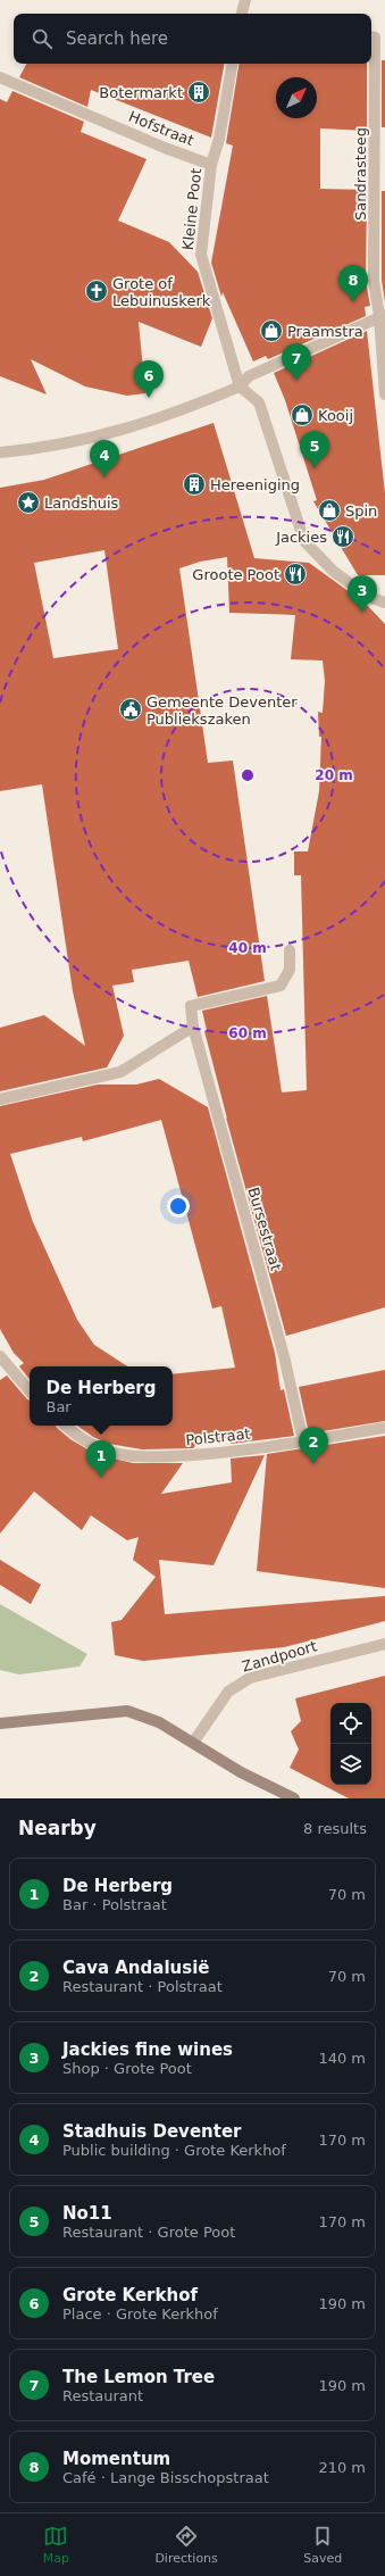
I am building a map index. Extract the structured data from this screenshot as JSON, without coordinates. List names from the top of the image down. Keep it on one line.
{"streets":{"street":["Hofstraat","Sandrasteeg","Kleine Poot","Bursestraat","Polstraat","Zandpoort"]},"crossings":[["Hofstraat","Kleine Poot"],["Bursestraat","Polstraat"]],"places":{"building":["Botermarkt","Hereeniging"],"church":["Grote of Lebuinuskerk"],"shop":["Praamstra","Kooij","Spin"],"place":["Landshuis"],"restaurant":["Jackies","Groote Poot"],"public building":["Gemeente Deventer Publiekszaken"]},"north":"top right","page":{"search":"Search here","pins":["8","7","6","5","4","3","2","1"],"popup":["De Herberg","Bar"],"heading":["Nearby","8 results"],"list":[{"mark":"1","name":"De Herberg","note":"Bar · Polstraat","value":"70 m"},{"mark":"2","name":"Cava Andalusië","note":"Restaurant · Polstraat","value":"70 m"},{"mark":"3","name":"Jackies fine wines","note":"Shop · Grote Poot","value":"140 m"},{"mark":"4","name":"Stadhuis Deventer","note":"Public building · Grote Kerkhof","value":"170 m"},{"mark":"5","name":"No11","note":"Restaurant · Grote Poot","value":"170 m"},{"mark":"6","name":"Grote Kerkhof","note":"Place · Grote Kerkhof","value":"190 m"},{"mark":"7","name":"The Lemon Tree","note":"Restaurant","value":"190 m"},{"mark":"8","name":"Momentum","note":"Café · Lange Bisschopstraat","value":"210 m"}],"nav":["Map","Directions","Saved"]},"rings":["20 m","40 m","60 m"]}
